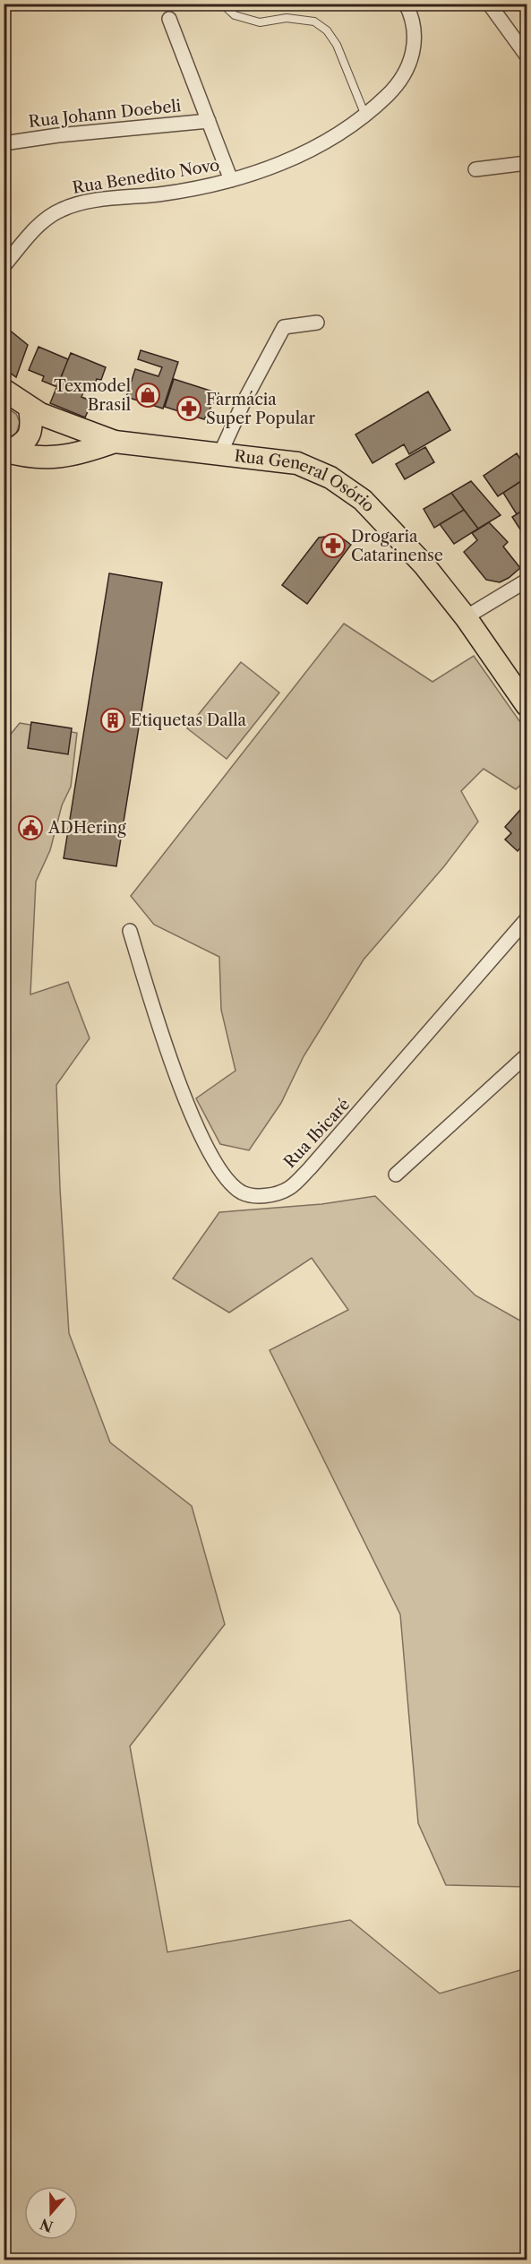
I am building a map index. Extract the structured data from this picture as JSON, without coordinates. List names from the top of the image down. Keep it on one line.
{"streets":{"main road":["Rua General Osório"],"street":["Rua Johann Doebeli","Rua Benedito Novo","Rua Ibicaré"]},"places":{"shop":["Texmodel Brasil"],"pharmacy":["Farmácia Super Popular","Drogaria Catarinense"],"building":["Etiquetas Dalla"],"public building":["ADHering"]},"north":"bottom"}
